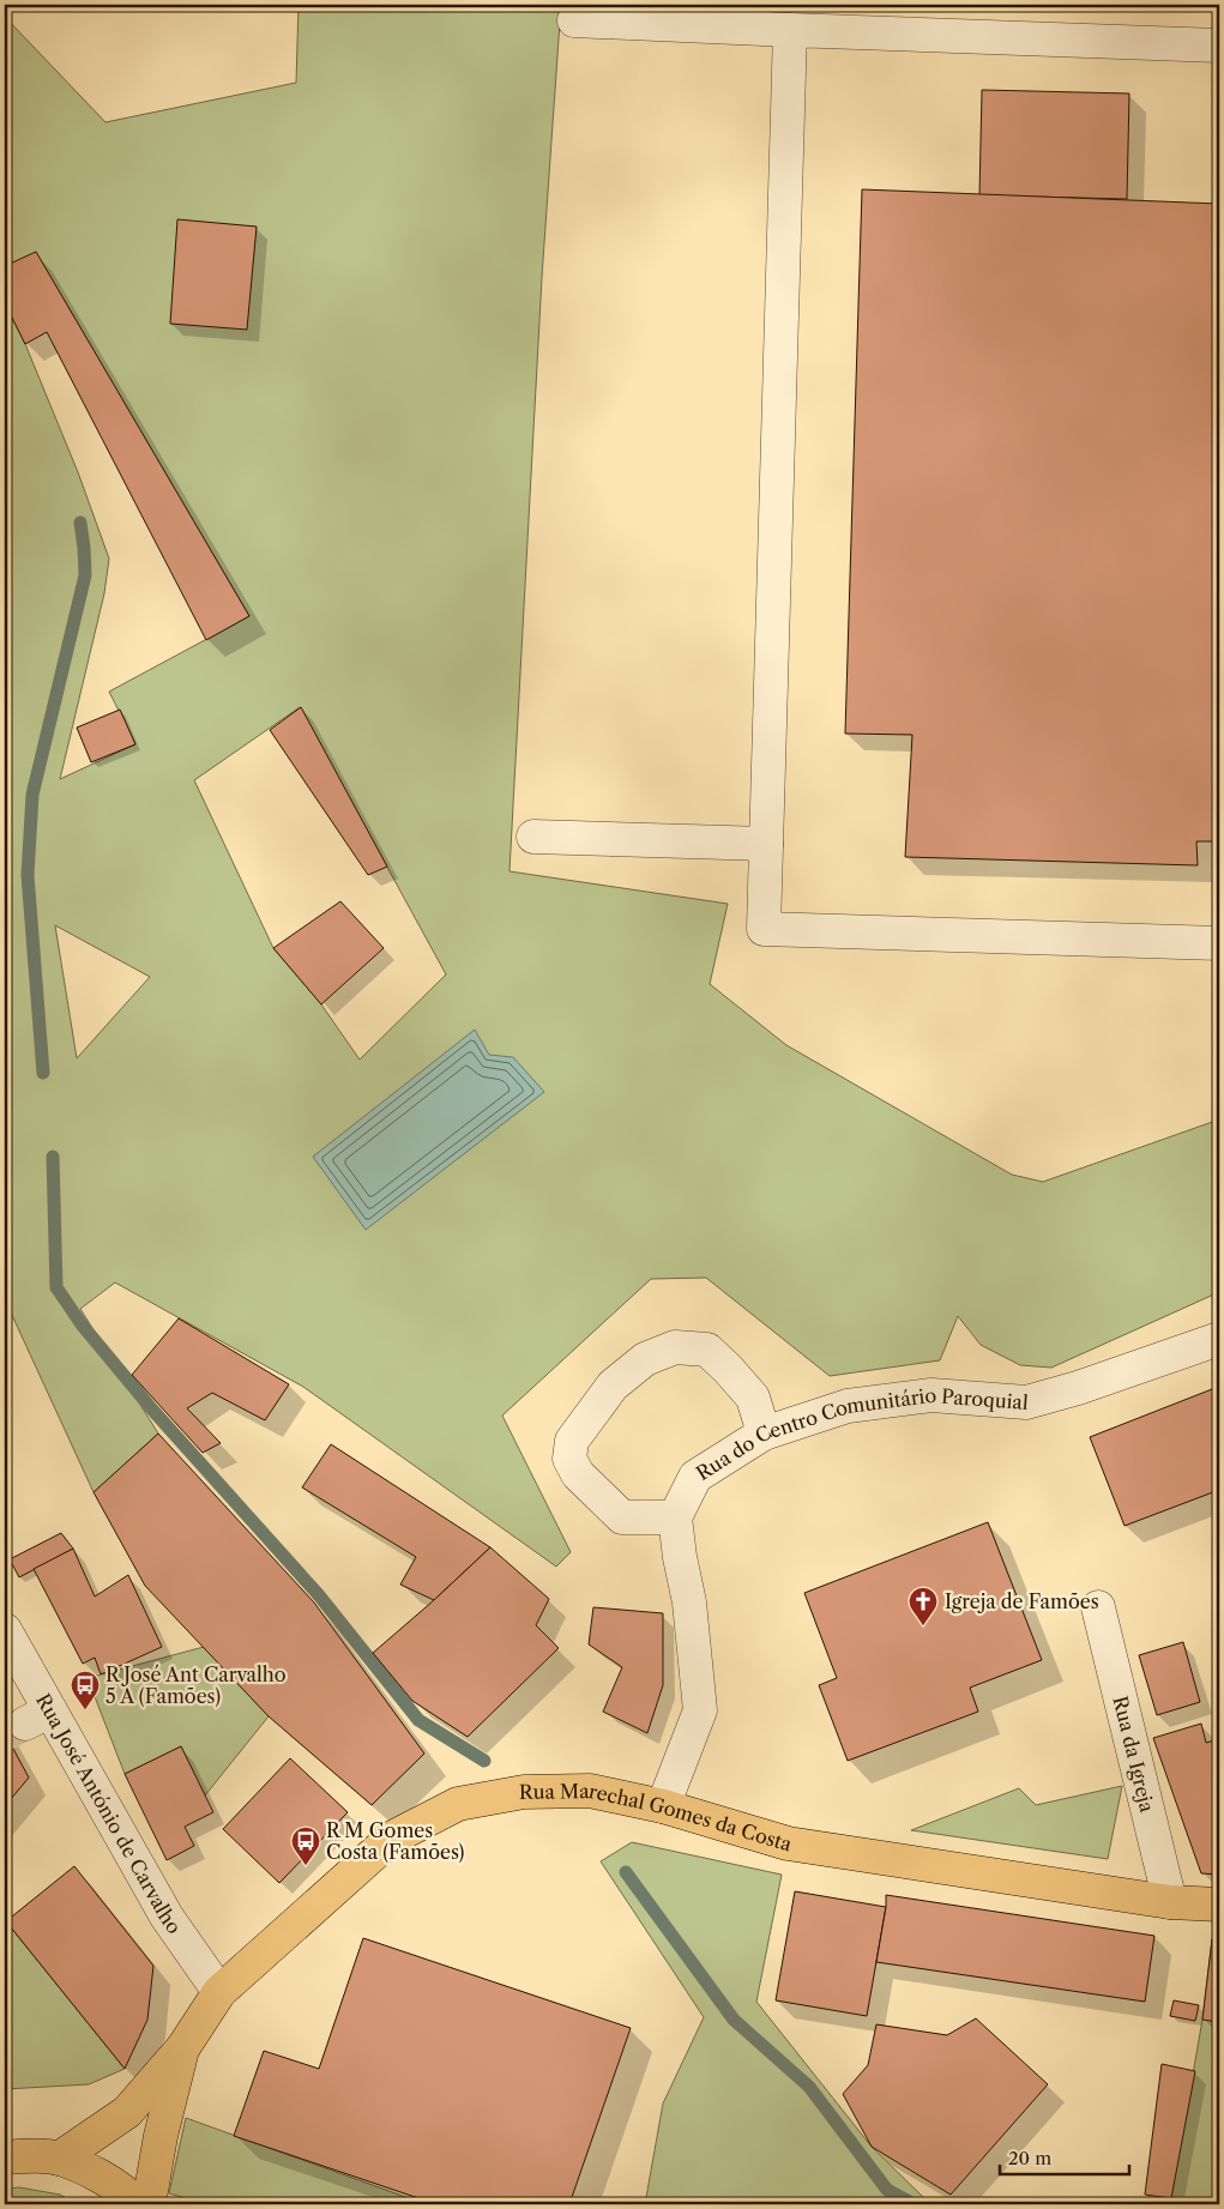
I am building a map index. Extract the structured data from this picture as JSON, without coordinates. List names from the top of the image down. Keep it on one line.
{"streets":{"main road":["Rua Marechal Gomes da Costa"],"street":["Rua do Centro Comunitário Paroquial","Rua da Igreja","Rua José António de Carvalho"]},"crossings":[["Rua da Igreja","Rua Marechal Gomes da Costa"],["Rua José António de Carvalho","Rua Marechal Gomes da Costa"]],"places":{"church":["Igreja de Famões"],"bus stop":["R José Ant Carvalho 5 A (Famões)","R M Gomes Costa (Famões)"]},"scale_bar":"20 m"}
